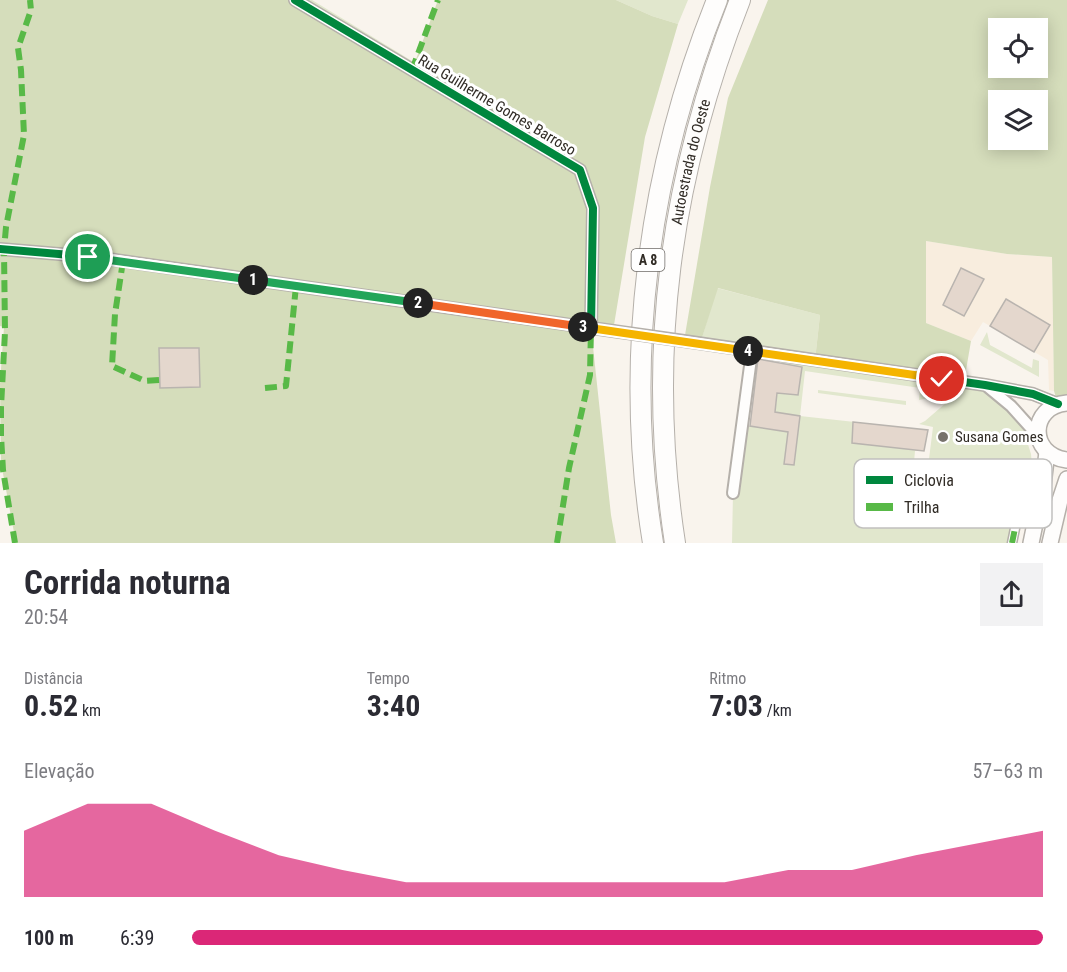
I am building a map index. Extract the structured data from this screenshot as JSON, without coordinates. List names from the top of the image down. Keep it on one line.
{"streets":{"highway":["Autoestrada do Oeste","A 8"],"street":["Rua Guilherme Gomes Barroso"]},"places":["Susana Gomes"],"legend":["Ciclovia","Trilha"],"page":{"pins":["1","2","3","4"],"heading":["Corrida noturna","20:54"],"stats":[["Distância","0.52 km"],["Tempo","3:40"],["Ritmo","7:03 /km"]],"chart":["Elevação","57–63 m"],"list":[{"name":"100 m","note":"6:39"}]}}
